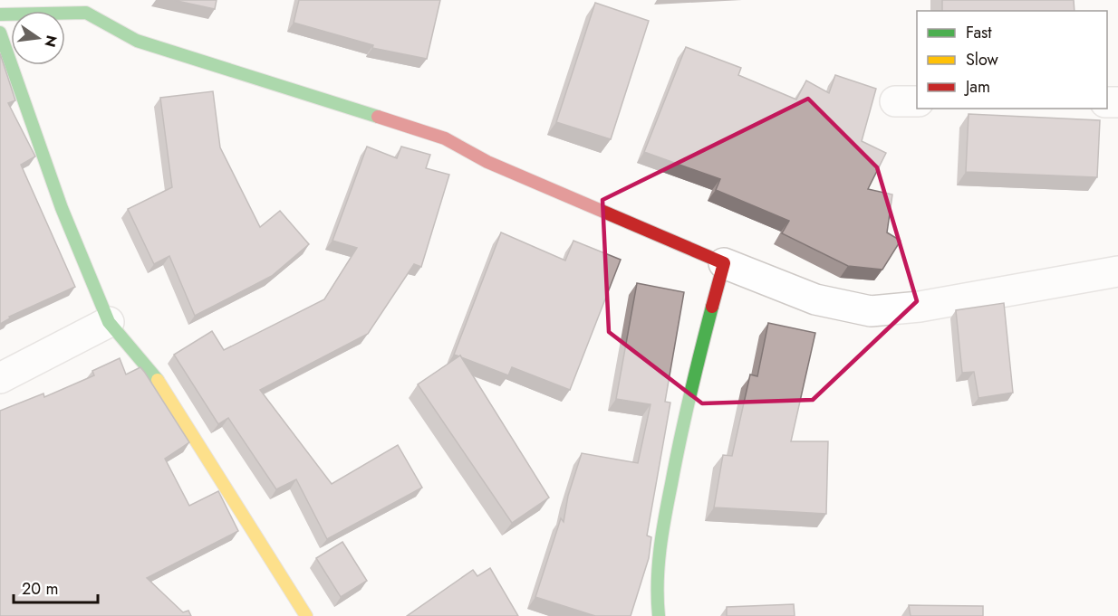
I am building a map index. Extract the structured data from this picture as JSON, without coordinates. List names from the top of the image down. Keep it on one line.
{"legend":["Fast","Slow","Jam"],"scale_bar":"20 m","north":"right"}
